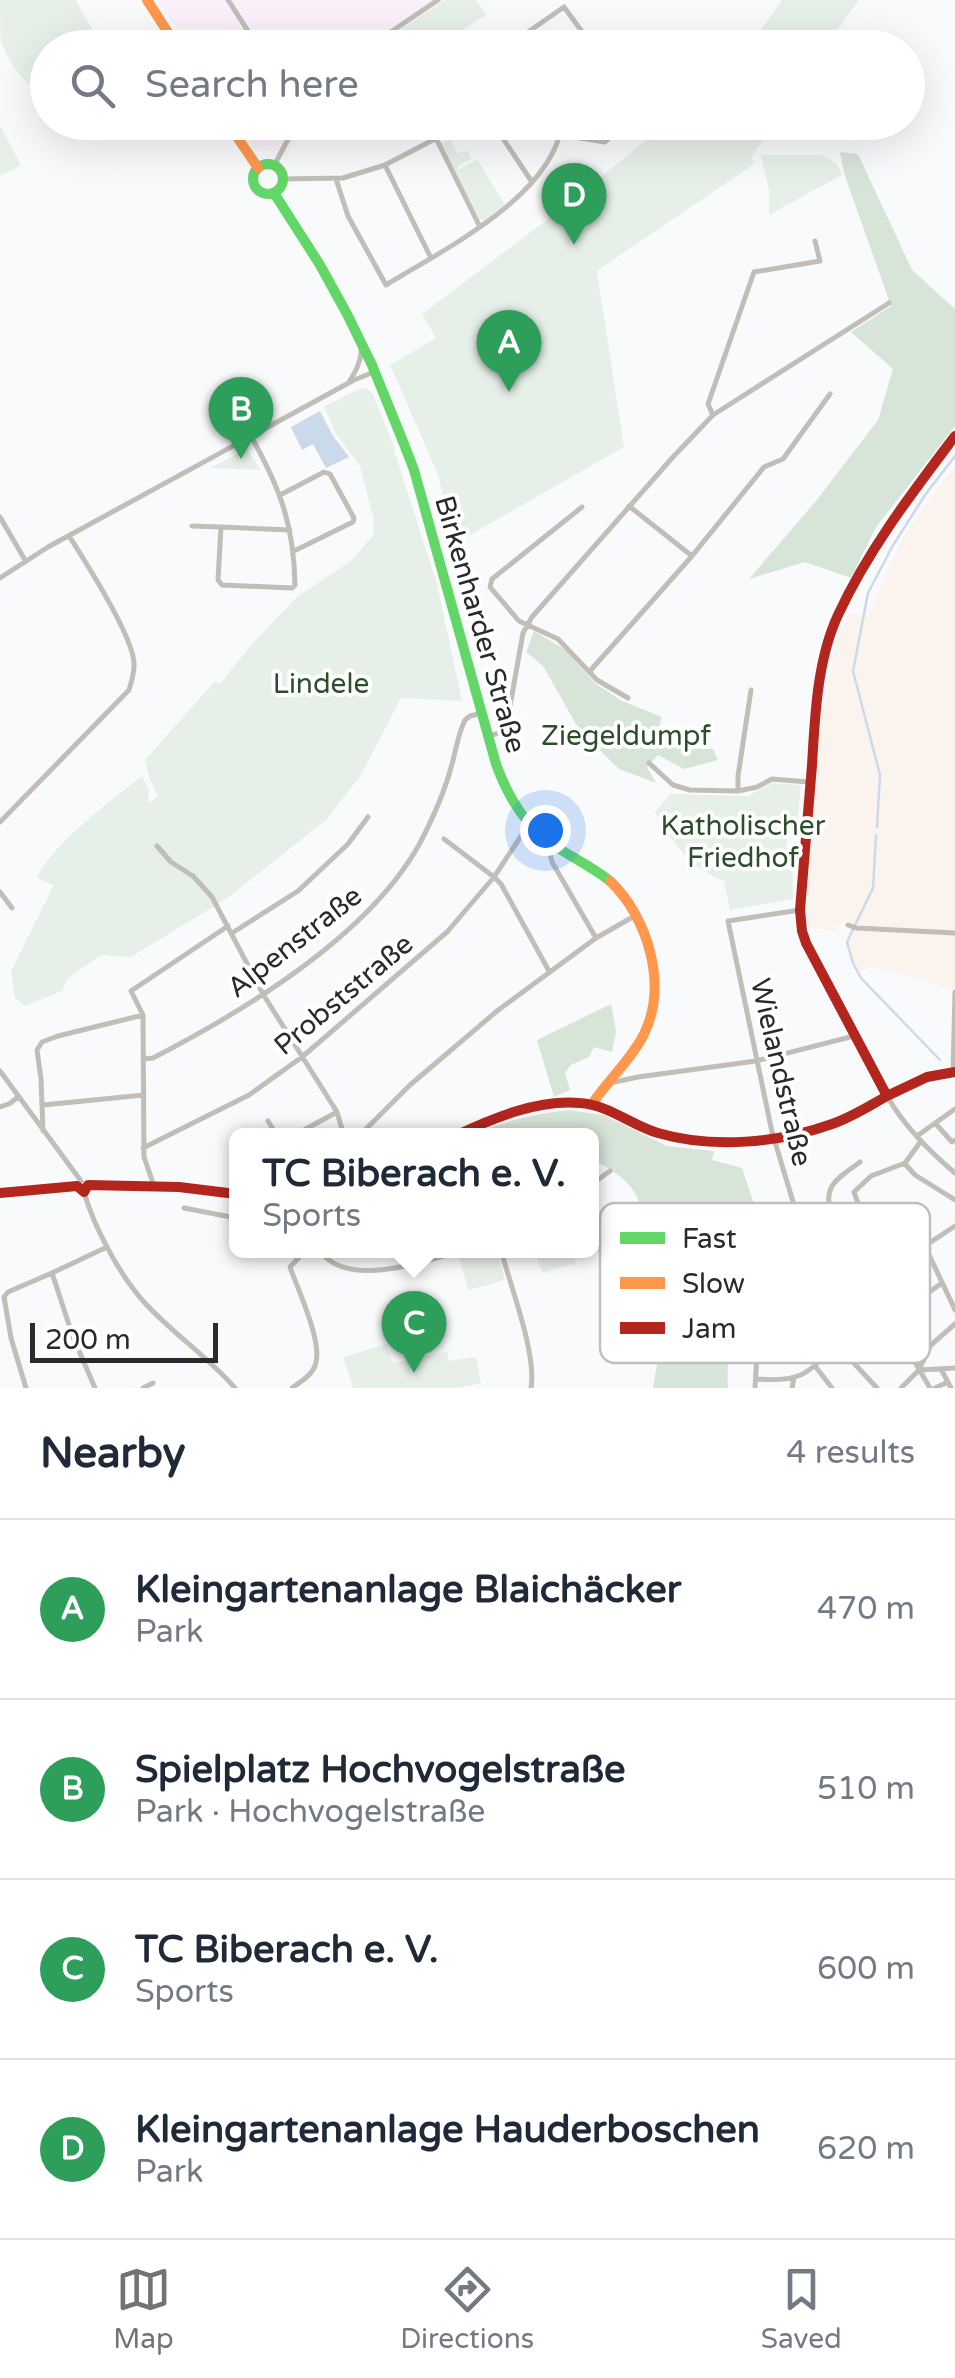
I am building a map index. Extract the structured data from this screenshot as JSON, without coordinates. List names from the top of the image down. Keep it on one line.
{"streets":{"main road":["Birkenharder Straße"],"street":["Alpenstraße","Probststraße","Wielandstraße"]},"crossings":[["Birkenharder Straße","Alpenstraße"],["Birkenharder Straße","Probststraße"]],"parks":["Lindele","Ziegeldumpf","Katholischer Friedhof"],"legend":["Fast","Slow","Jam"],"scale_bar":"200 m","page":{"search":"Search here","pins":["D","A","B","C"],"popup":["TC Biberach e. V.","Sports"],"scale":"200 m","heading":["Nearby","4 results"],"list":[{"mark":"A","name":"Kleingartenanlage Blaichäcker","note":"Park","value":"470 m"},{"mark":"B","name":"Spielplatz Hochvogelstraße","note":"Park · Hochvogelstraße","value":"510 m"},{"mark":"C","name":"TC Biberach e. V.","note":"Sports","value":"600 m"},{"mark":"D","name":"Kleingartenanlage Hauderboschen","note":"Park","value":"620 m"}],"nav":["Map","Directions","Saved"]}}
